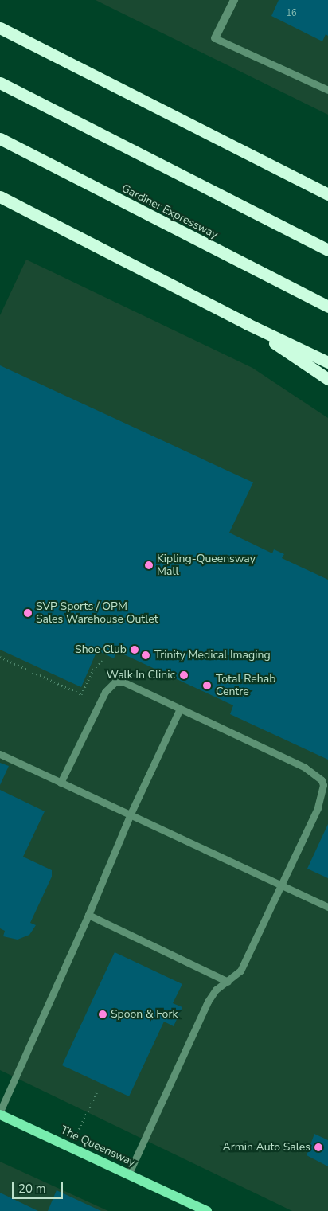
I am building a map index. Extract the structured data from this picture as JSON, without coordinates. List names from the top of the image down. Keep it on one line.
{"streets":{"highway":["Gardiner Expressway"],"main road":["The Queensway"]},"places":["Kipling-Queensway Mall","SVP Sports / OPM Sales Warehouse Outlet","Shoe Club","Trinity Medical Imaging","Walk In Clinic","Total Rehab Centre","Spoon & Fork","Armin Auto Sales"],"house_numbers":["16"],"scale_bar":"20 m"}
